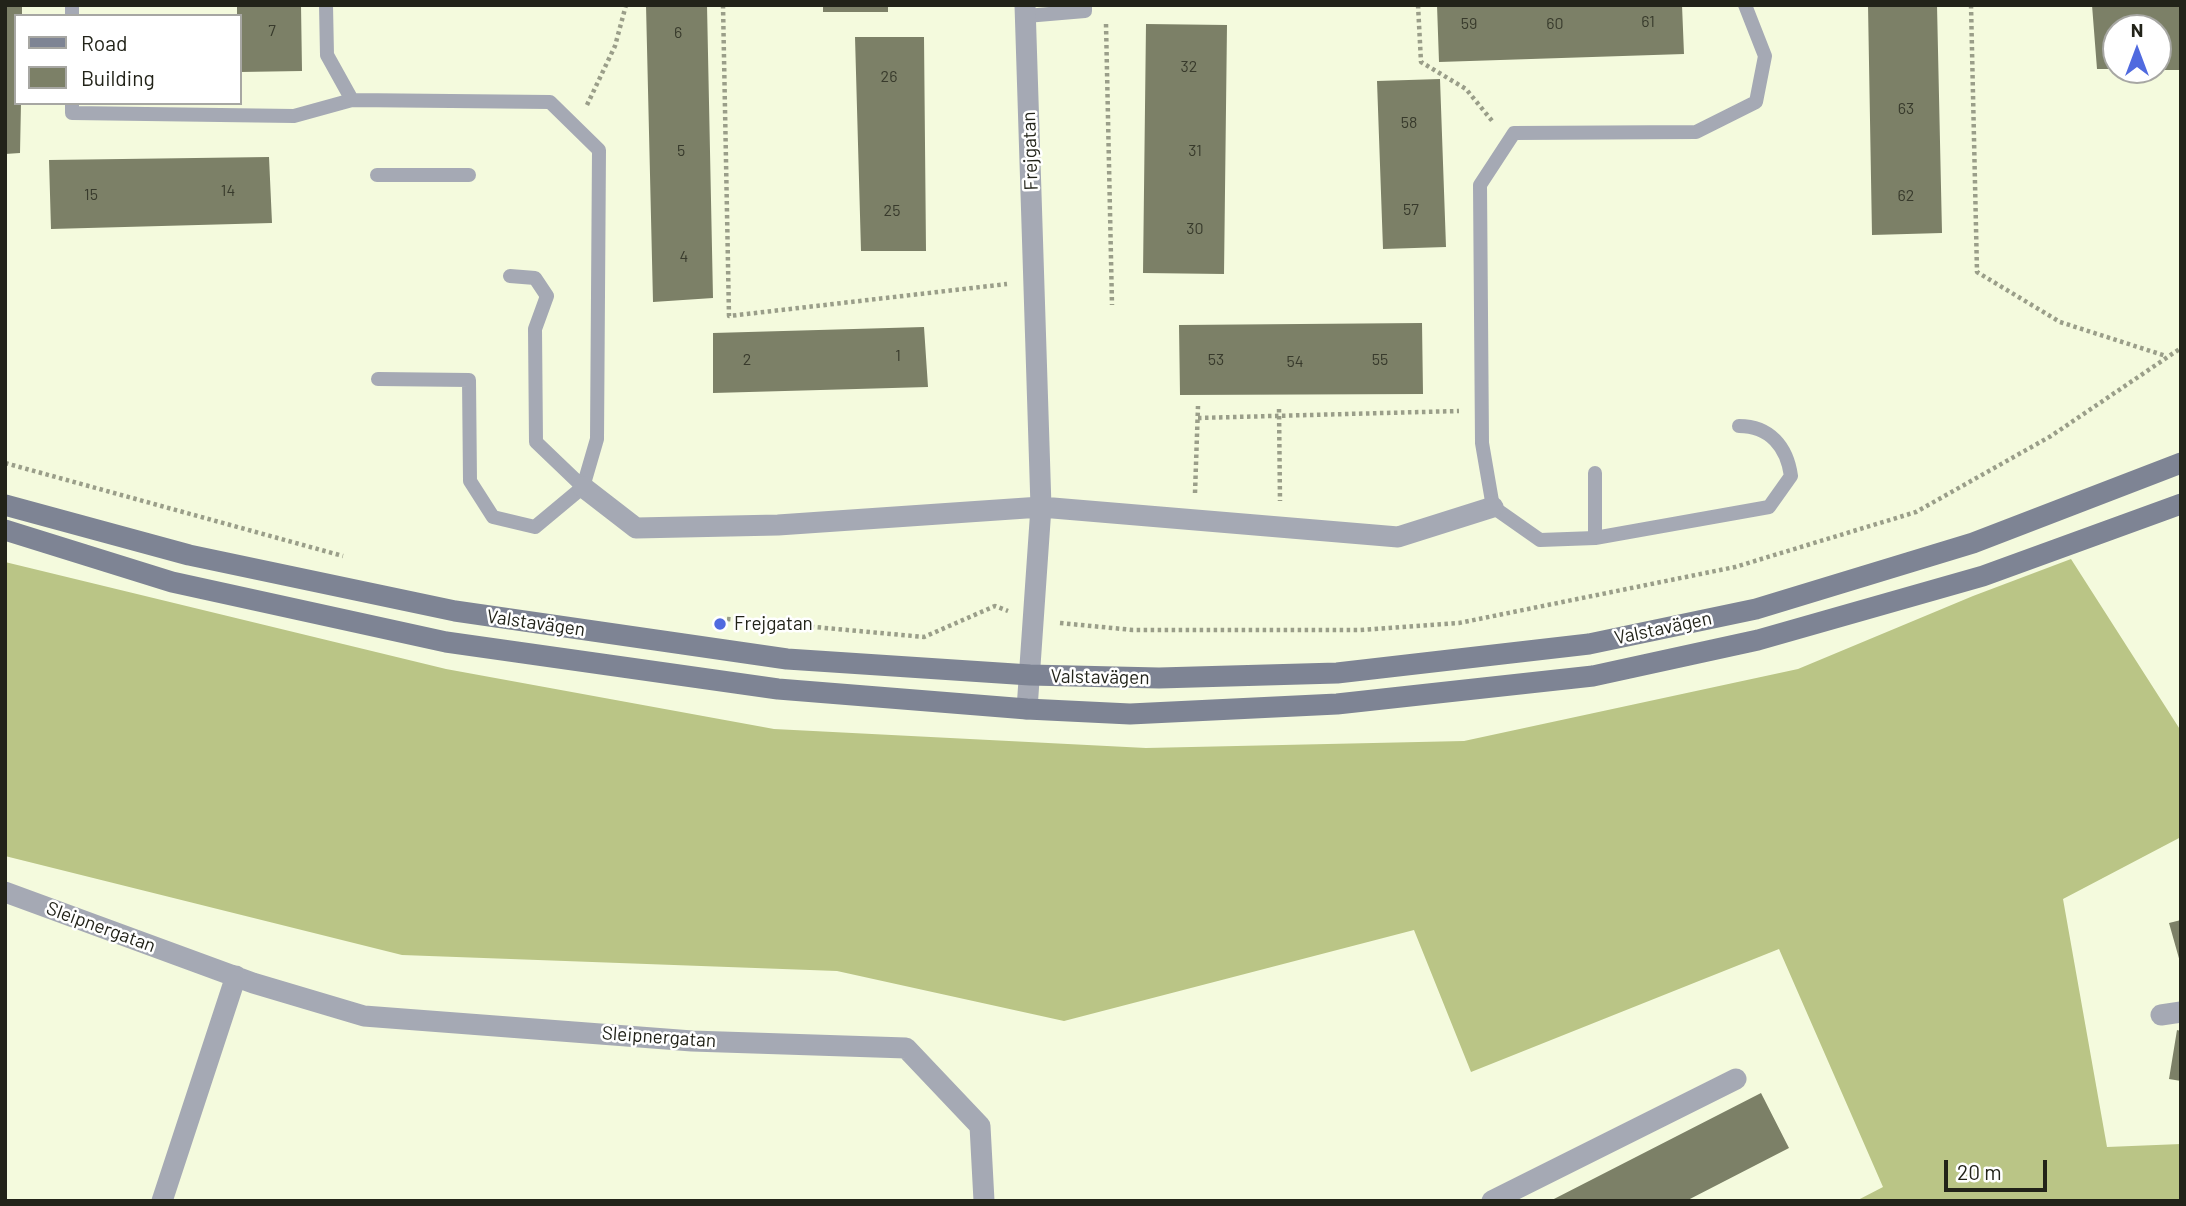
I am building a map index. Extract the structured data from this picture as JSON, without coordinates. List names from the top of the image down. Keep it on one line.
{"streets":{"street":["Frejgatan","Valstavägen","Sleipnergatan"]},"crossings":[["Frejgatan","Valstavägen"]],"places":["Frejgatan"],"house_numbers":["61","59","60","7","6","32","26","63","58","5","31","14","15","62","57","25","30","4","1","2","53","55","54"],"legend":["Road","Building"],"scale_bar":"20 m","north":"top"}
